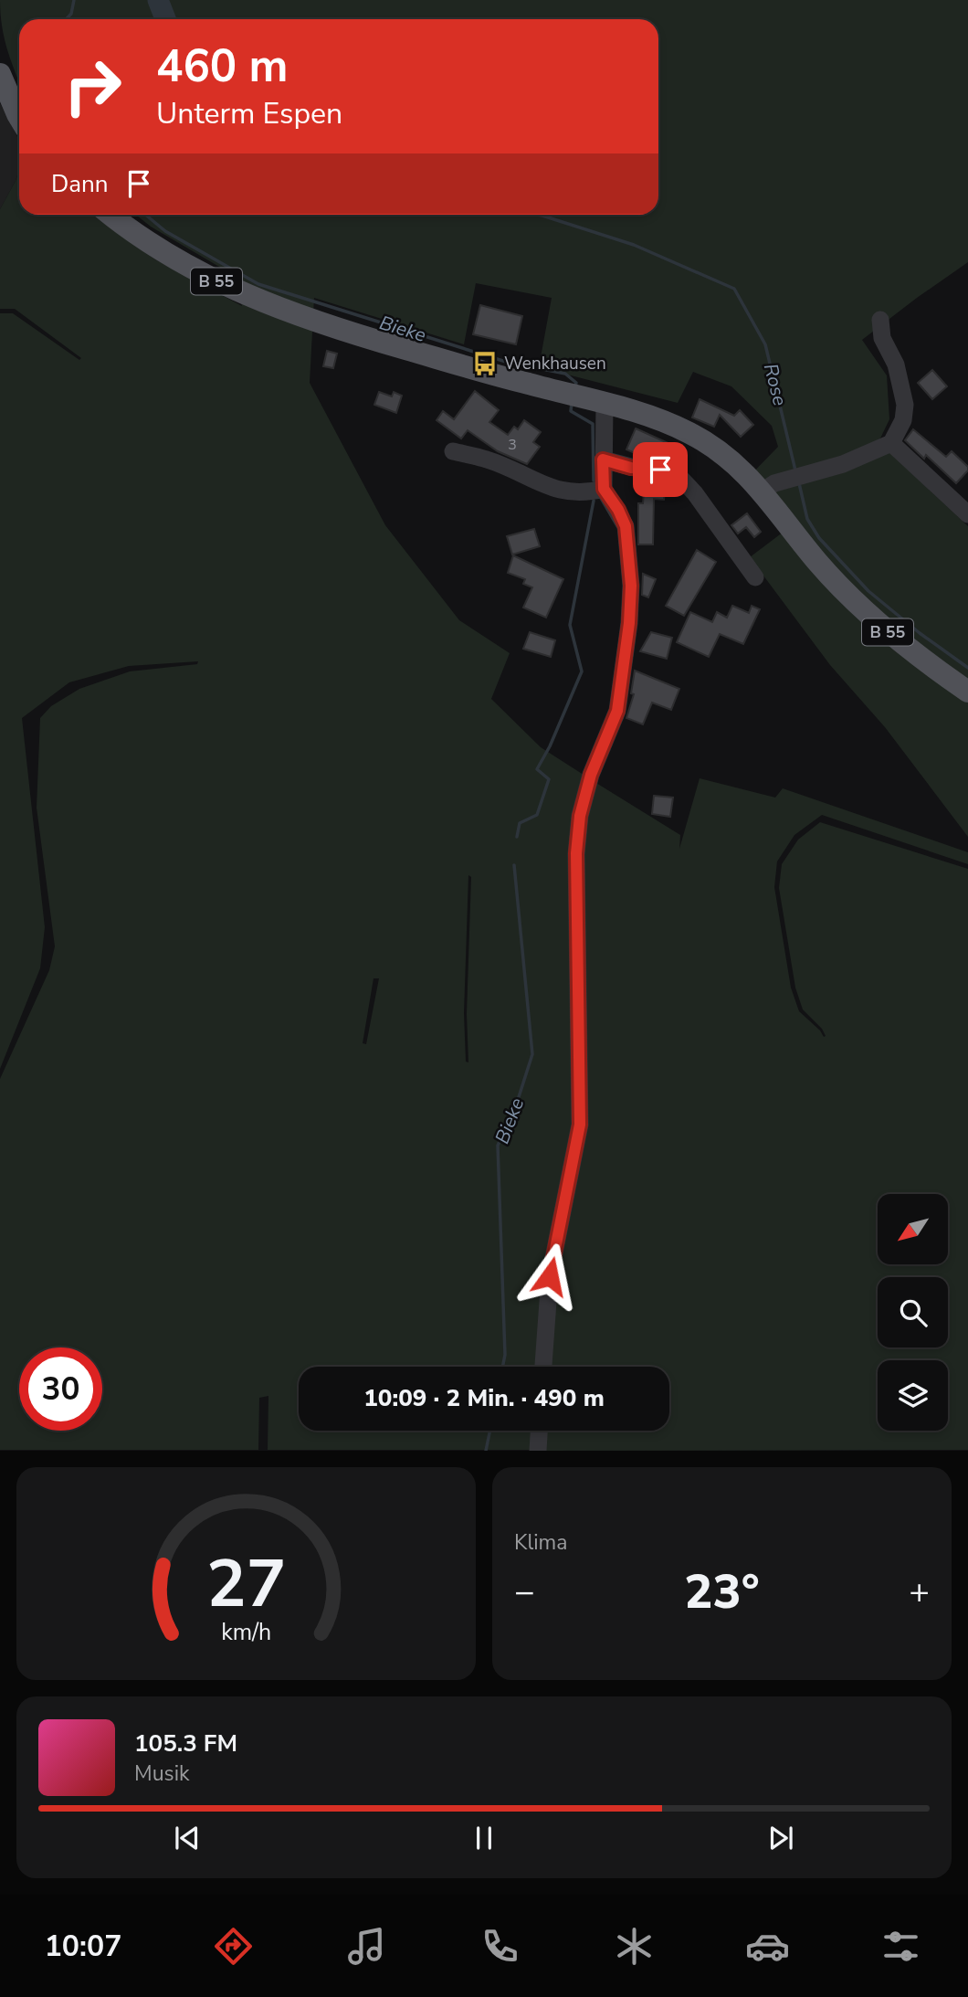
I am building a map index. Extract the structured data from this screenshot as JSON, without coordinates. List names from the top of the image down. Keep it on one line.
{"streets":{"main road":["B 55"]},"water":["Bieke","Rose"],"places":{"bus stop":["Wenkhausen"]},"house_numbers":["3"],"north":"bottom left","page":{"turn":["460 m","Unterm Espen"],"then":"Dann","limit":"30","trip":"10:09 · 2 Min. · 490 m","tile":"Klima","heat":["−","23°","+"],"song":["105.3 FM","Musik"],"tabs":"10:07","gauge":["27","km/h"]}}
